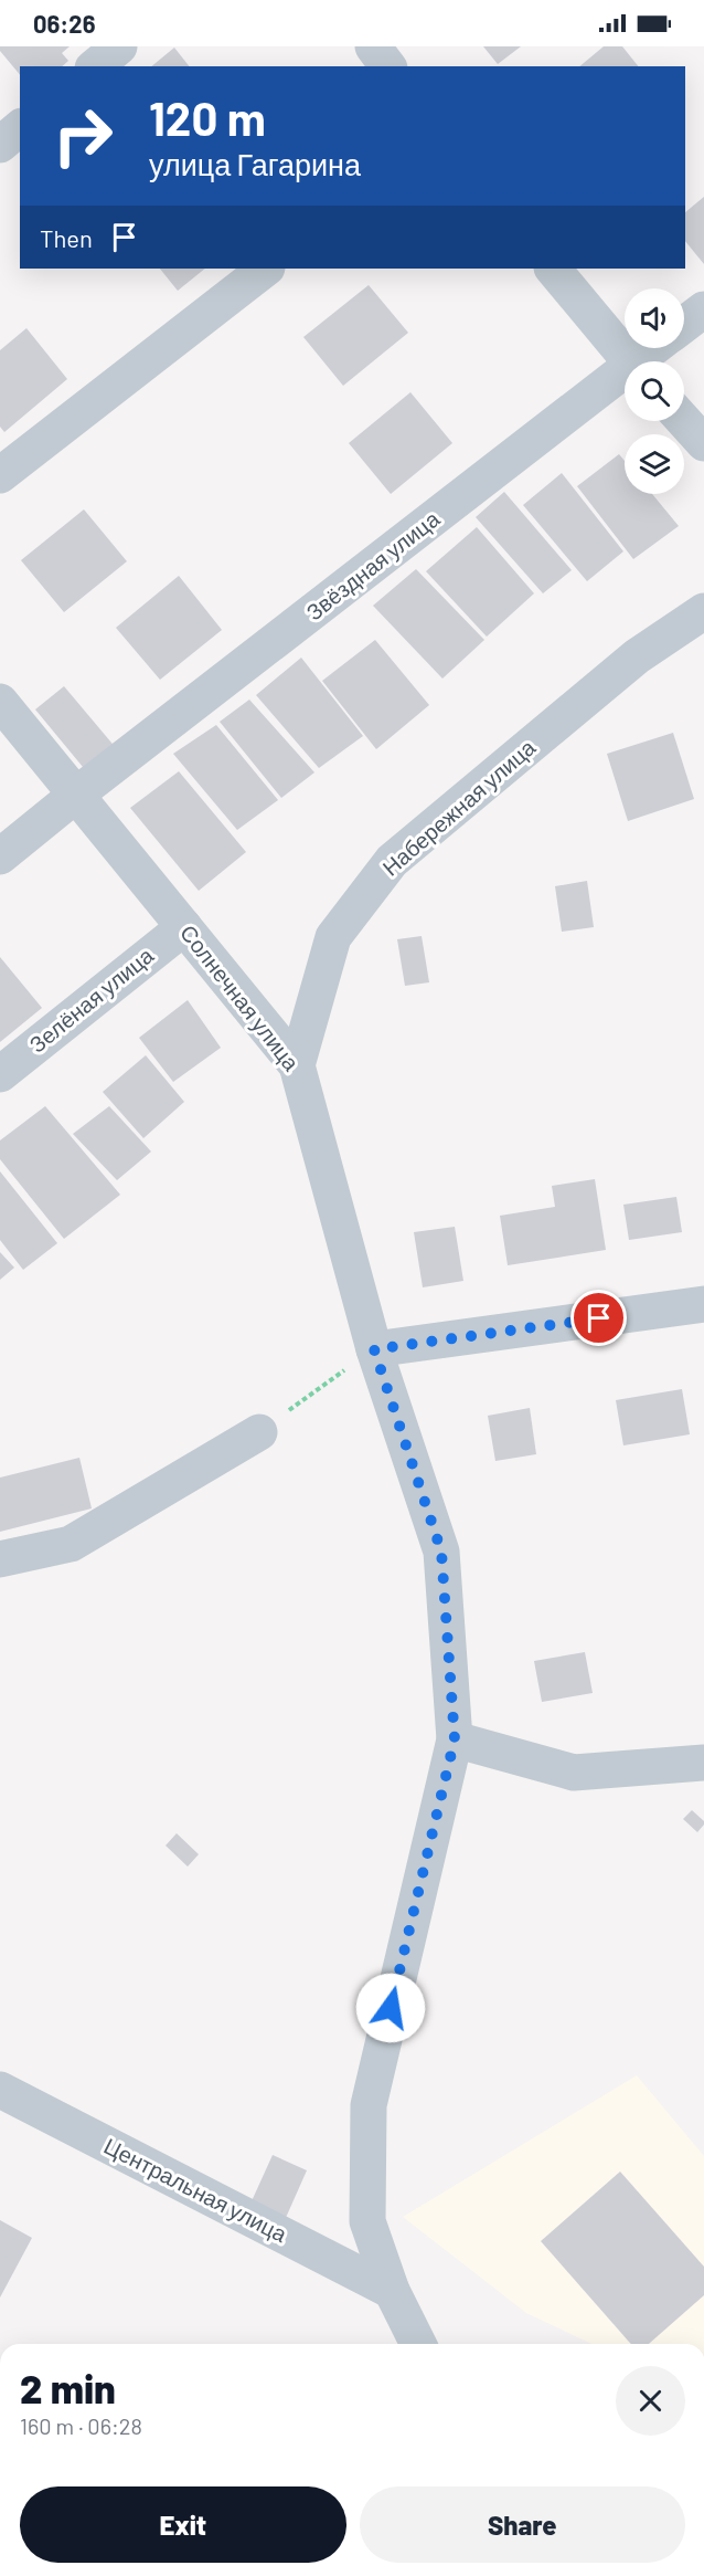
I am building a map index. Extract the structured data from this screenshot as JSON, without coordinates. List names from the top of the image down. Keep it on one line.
{"streets":{"street":["Звёздная улица","Набережная улица","Солнечная улица","Зелёная улица","Центральная улица"]},"crossings":[["Звёздная улица","Солнечная улица"],["Набережная улица","Солнечная улица"],["Солнечная улица","Зелёная улица"],["Солнечная улица","Центральная улица"]],"page":{"status":"06:26","turn":["120 m","улица Гагарина"],"then":"Then","heading":["2 min","160 m · 06:28"],"buttons":["Exit","Share"]}}
